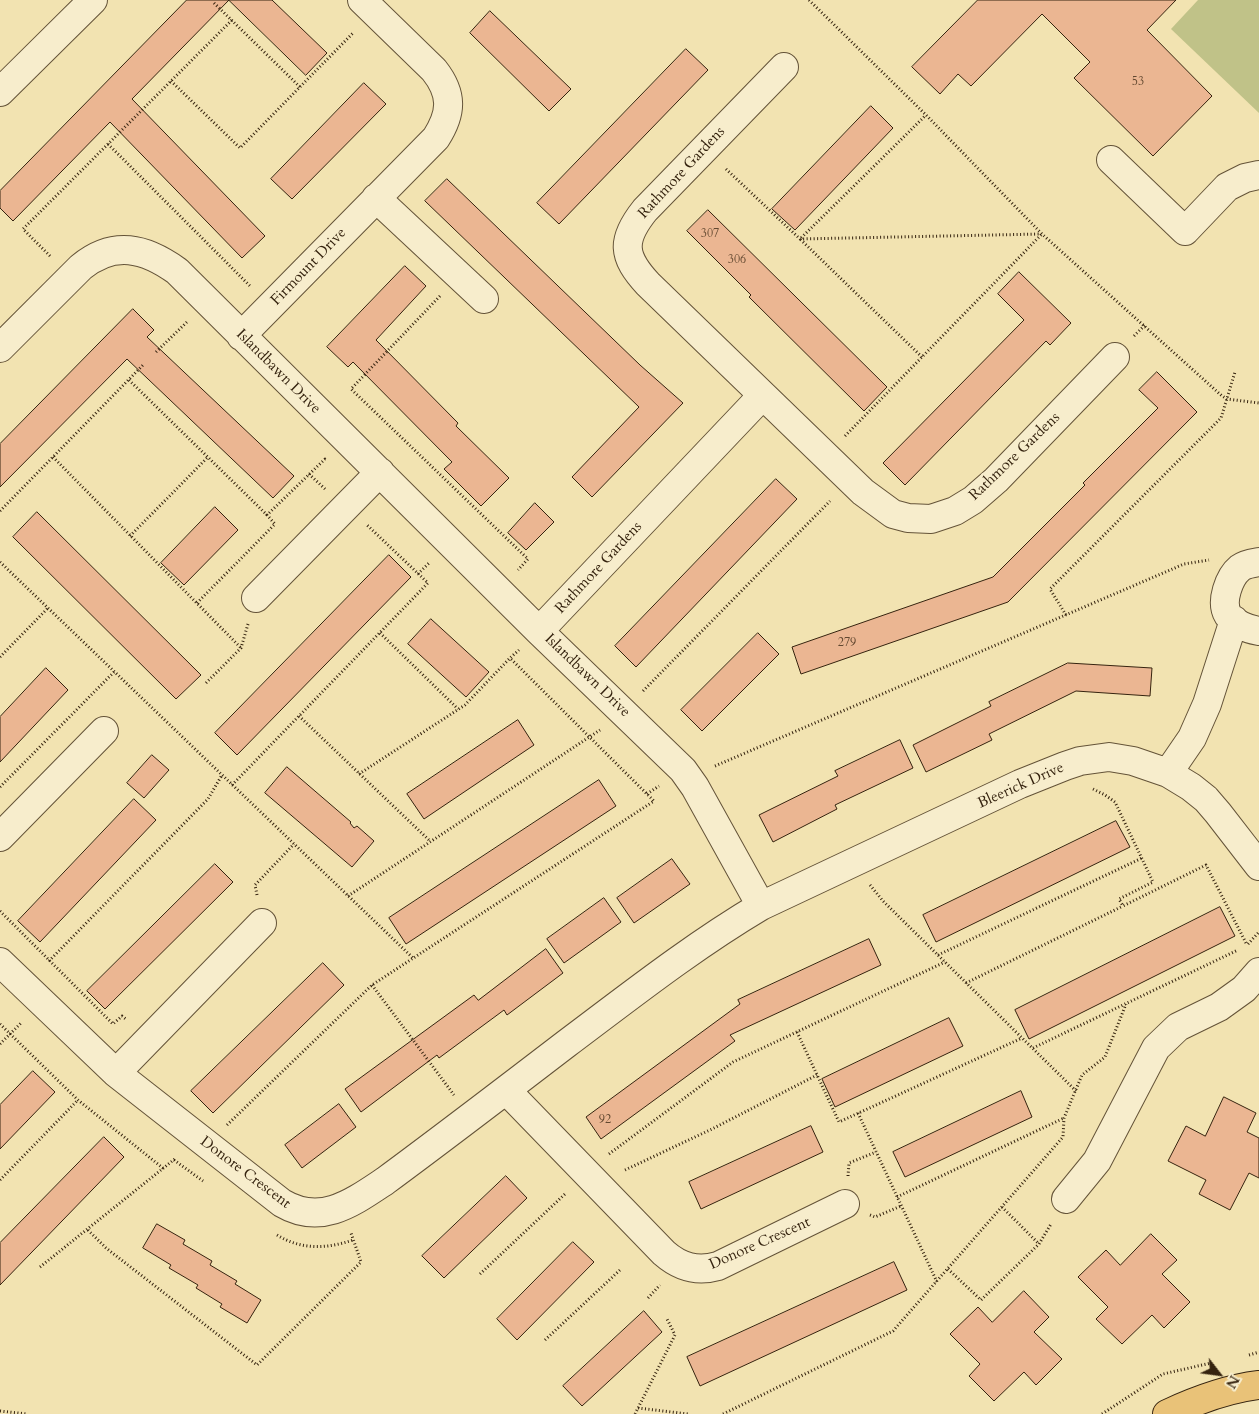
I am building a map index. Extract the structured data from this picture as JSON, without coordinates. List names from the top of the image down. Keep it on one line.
{"streets":{"street":["Rathmore Gardens","Firmount Drive","Islandbawn Drive","Bleerick Drive","Donore Crescent"]},"crossings":[["Rathmore Gardens","Islandbawn Drive"],["Firmount Drive","Islandbawn Drive"],["Islandbawn Drive","Bleerick Drive"],["Islandbawn Drive","Donore Crescent"],["Bleerick Drive","Donore Crescent"]],"house_numbers":["53","307","306","279","92"],"north":"bottom right"}
